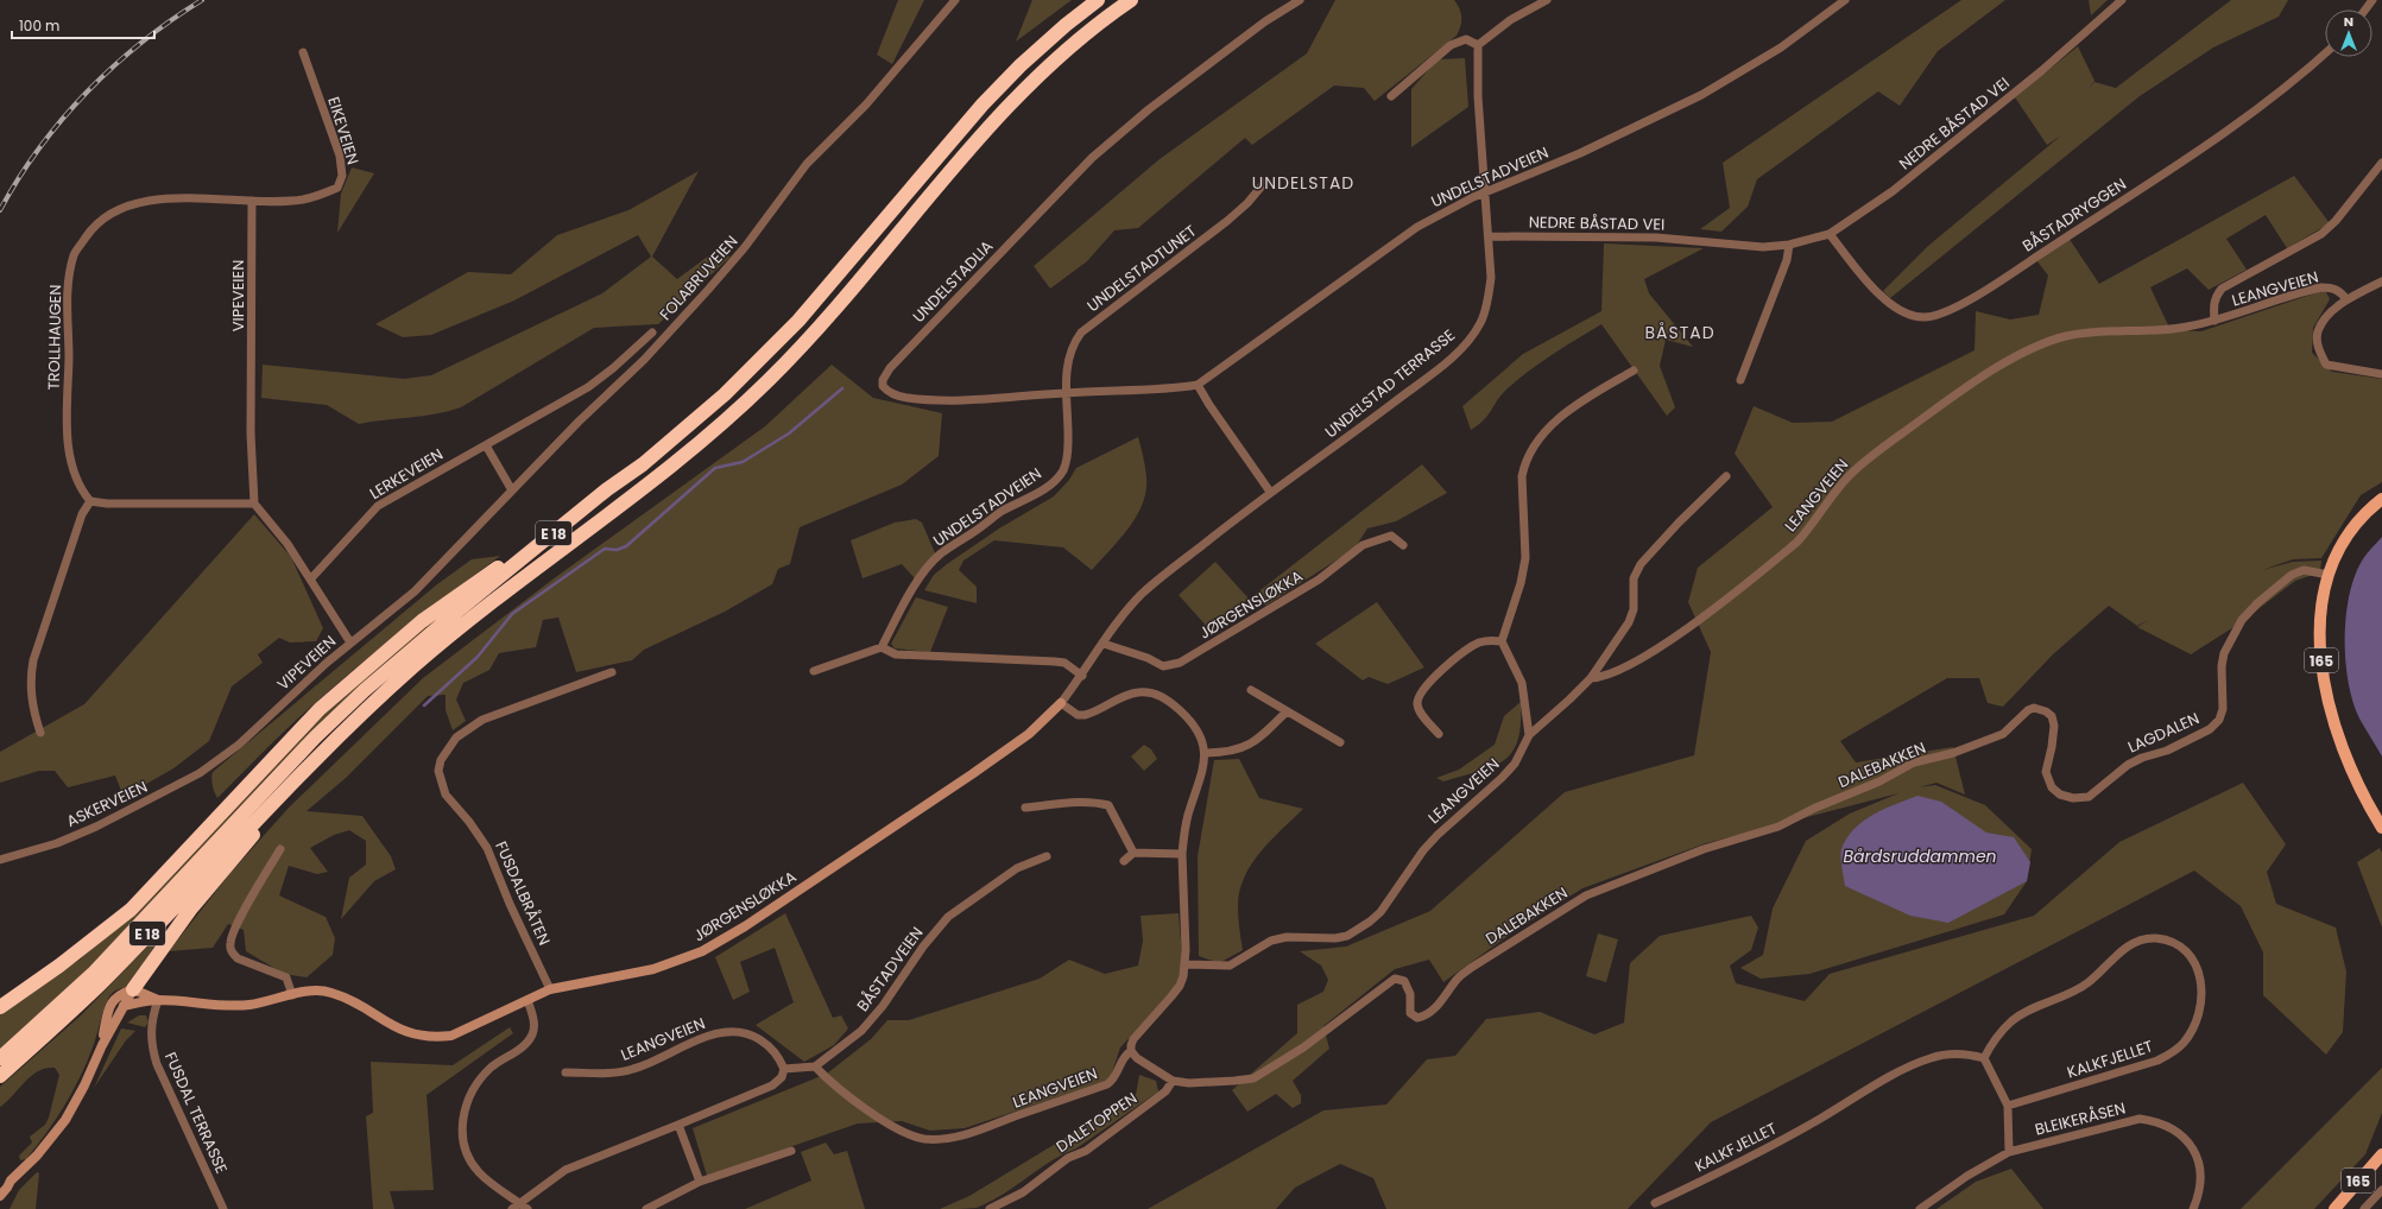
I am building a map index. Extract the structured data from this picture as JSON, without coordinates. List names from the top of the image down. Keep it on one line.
{"streets":{"highway":["E 18"],"main road":["165"],"street":["NEDRE BÅSTAD VEI","EIKEVEIEN","UNDELSTADVEIEN","BÅSTADRYGGEN","UNDELSTADTUNET","FOLABRUVEIEN","UNDELSTADLIA","LEANGVEIEN","VIPEVEIEN","TROLLHAUGEN","UNDELSTAD TERRASSE","LERKEVEIEN","JØRGENSLØKKA","LAGDALEN","DALEBAKKEN","ASKERVEIEN","FUSDALBRÅTEN","BÅSTADVEIEN","KALKFJELLET","FUSDAL TERRASSE","BLEIKERÅSEN","DALETOPPEN"]},"crossings":[["NEDRE BÅSTAD VEI","BÅSTADRYGGEN"],["NEDRE BÅSTAD VEI","UNDELSTAD TERRASSE"],["EIKEVEIEN","VIPEVEIEN"],["EIKEVEIEN","TROLLHAUGEN"],["UNDELSTADVEIEN","UNDELSTADTUNET"],["UNDELSTADVEIEN","UNDELSTADLIA"],["UNDELSTADVEIEN","UNDELSTAD TERRASSE"],["UNDELSTADTUNET","UNDELSTADLIA"],["FOLABRUVEIEN","VIPEVEIEN"],["LEANGVEIEN","BÅSTADVEIEN"],["VIPEVEIEN","TROLLHAUGEN"],["VIPEVEIEN","LERKEVEIEN"],["VIPEVEIEN","ASKERVEIEN"],["UNDELSTAD TERRASSE","JØRGENSLØKKA"],["E 18","JØRGENSLØKKA"],["JØRGENSLØKKA","FUSDALBRÅTEN"],["JØRGENSLØKKA","FUSDAL TERRASSE"],["165","LAGDALEN"],["LAGDALEN","DALEBAKKEN"],["DALEBAKKEN","DALETOPPEN"]],"districts":["UNDELSTAD","BÅSTAD"],"water":["Bårdsruddammen"],"scale_bar":"100 m","north":"top"}
